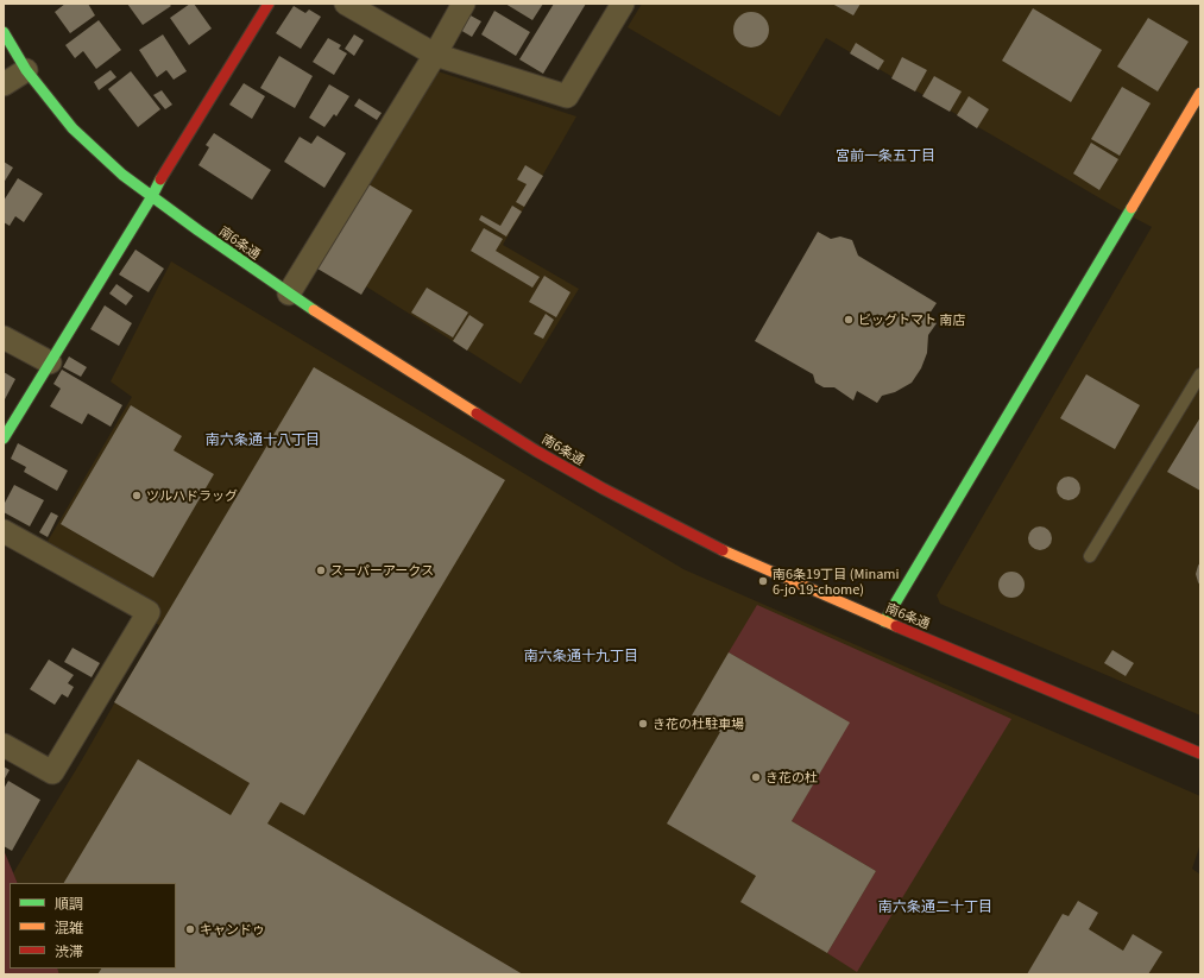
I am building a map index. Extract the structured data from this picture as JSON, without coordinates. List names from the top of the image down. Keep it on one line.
{"streets":{"street":["南6条通"]},"districts":["宮前一条五丁目","南六条通十八丁目","南六条通十九丁目","南六条通二十丁目"],"places":["ビッグトマト 南店","ツルハドラッグ","スーパーアークス","南6条19丁目 (Minami 6-jo 19-chome)","き花の杜駐車場","き花の杜","キャンドゥ"],"legend":["順調","混雑","渋滞"]}
